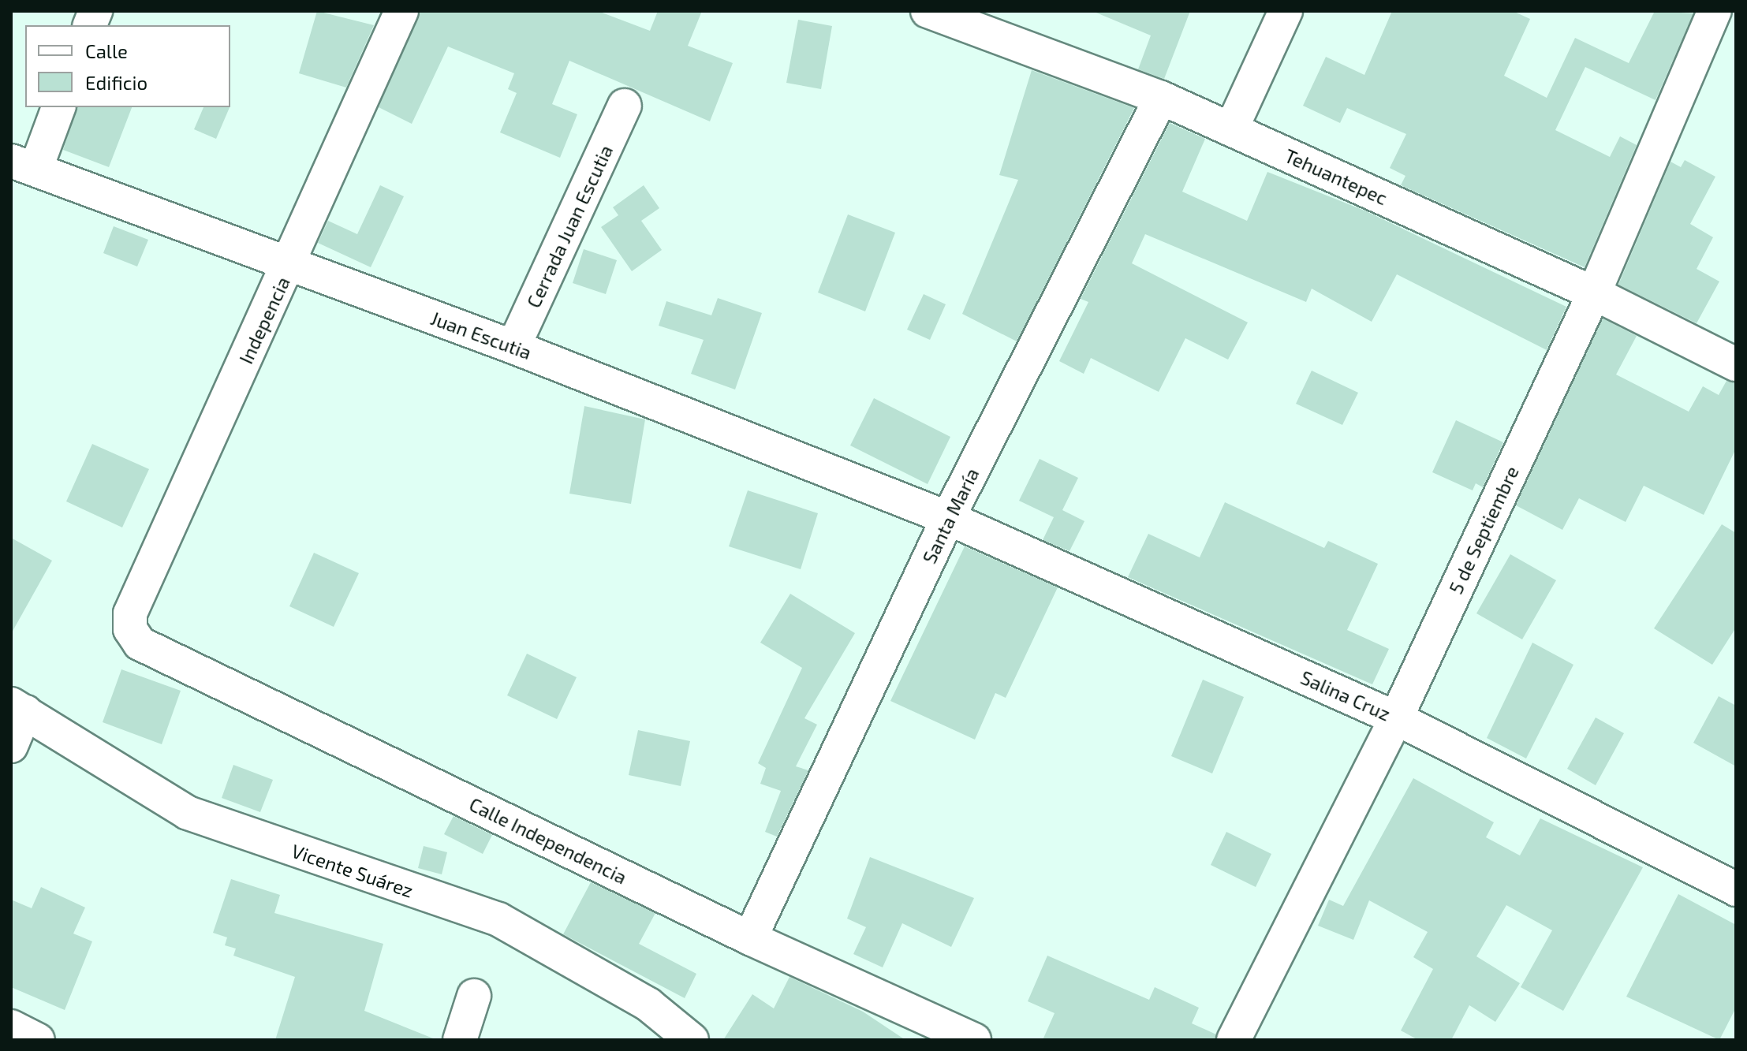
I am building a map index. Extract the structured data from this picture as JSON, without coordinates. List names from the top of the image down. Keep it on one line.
{"streets":{"street":["Tehuantepec","Cerrada Juan Escutia","Indepencia","Juan Escutia","Santa María","5 de Septiembre","Salina Cruz","Calle Independencia","Vicente Suárez"]},"crossings":[["Tehuantepec","Santa María"],["Tehuantepec","5 de Septiembre"],["Cerrada Juan Escutia","Juan Escutia"],["Indepencia","Juan Escutia"],["Indepencia","Calle Independencia"],["Juan Escutia","Santa María"],["Juan Escutia","Salina Cruz"],["Santa María","Salina Cruz"],["Santa María","Calle Independencia"],["5 de Septiembre","Salina Cruz"]],"legend":["Calle","Edificio"]}
